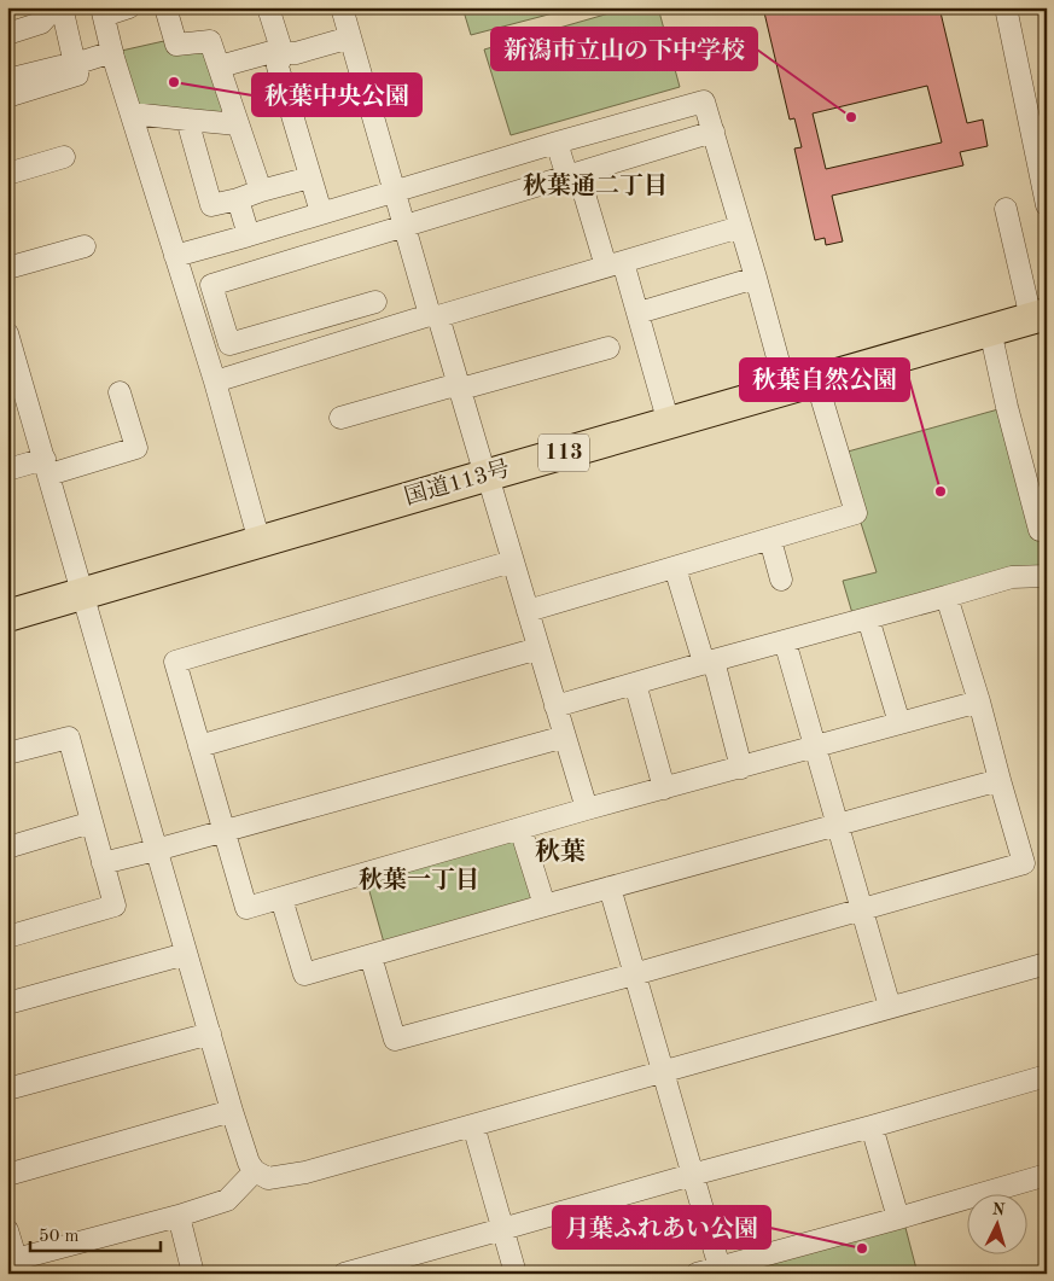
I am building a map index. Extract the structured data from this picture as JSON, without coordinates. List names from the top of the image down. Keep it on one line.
{"streets":{"highway":["113","国道113号"]},"districts":["秋葉通二丁目","秋葉","秋葉一丁目"],"places":["秋葉中央公園","新潟市立山の下中学校","秋葉自然公園","月葉ふれあい公園"],"scale_bar":"50 m","north":"top"}
